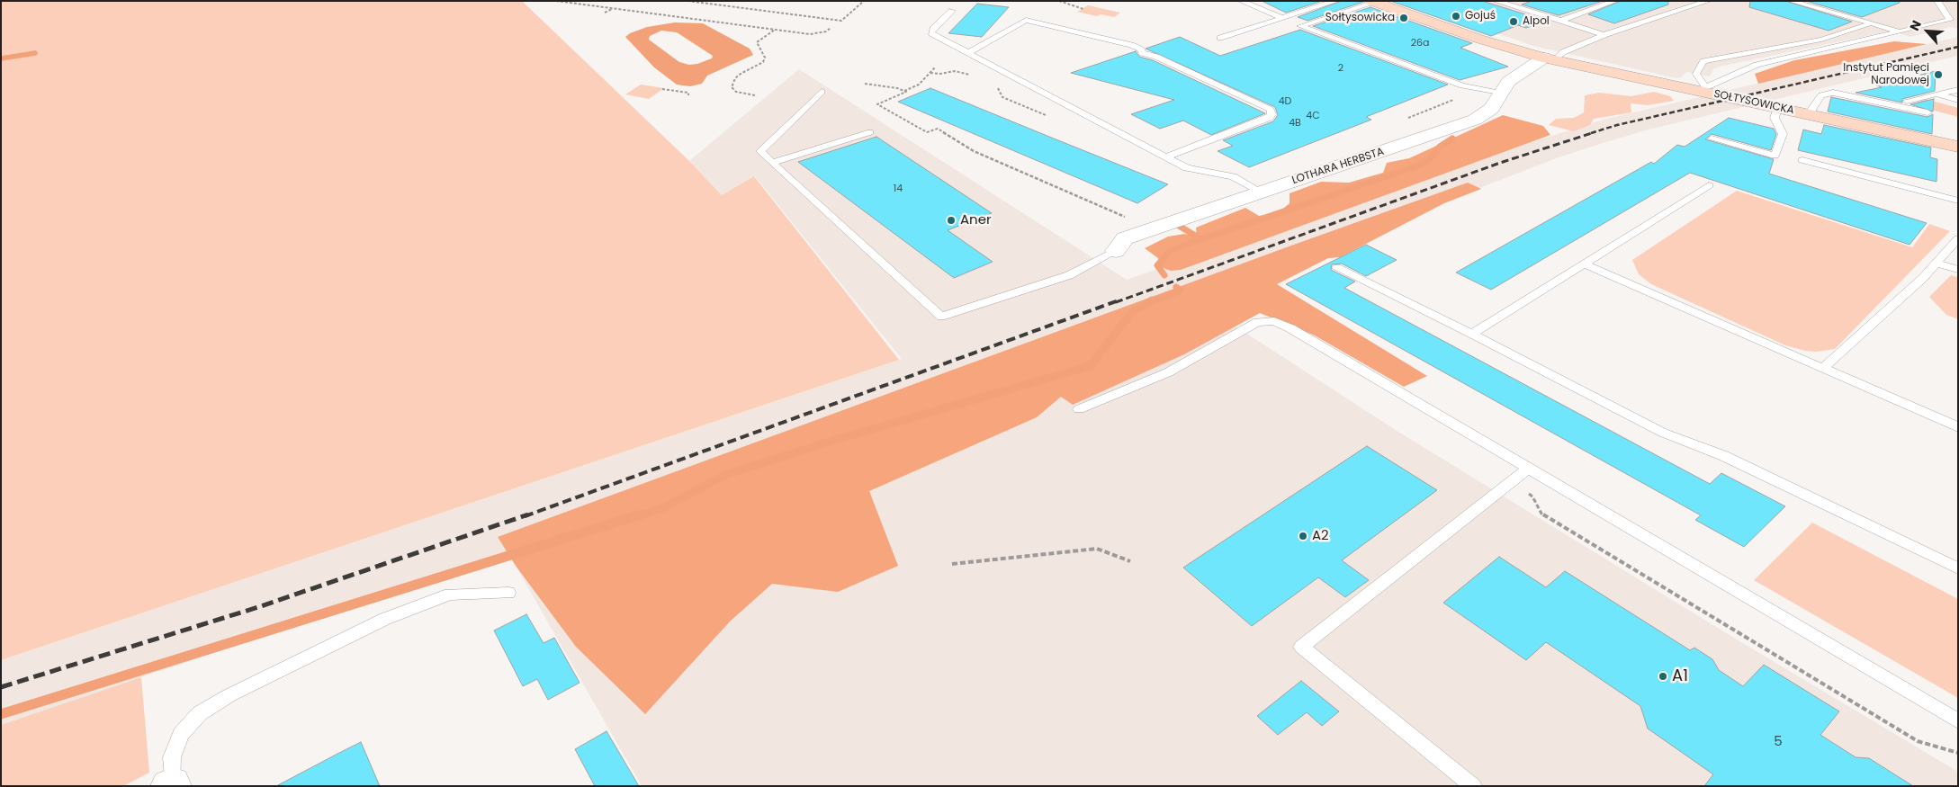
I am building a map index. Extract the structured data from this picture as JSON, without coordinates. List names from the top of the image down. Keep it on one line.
{"streets":{"street":["SOŁTYSOWICKA","LOTHARA HERBSTA"]},"crossings":[["SOŁTYSOWICKA","LOTHARA HERBSTA"]],"places":["Gojuś","Sołtysowicka","Alpol","Instytut Pamięci Narodowej","Aner","A2","A1"],"house_numbers":["26a","2","4D","4C","4B","14","5"],"north":"top left"}
